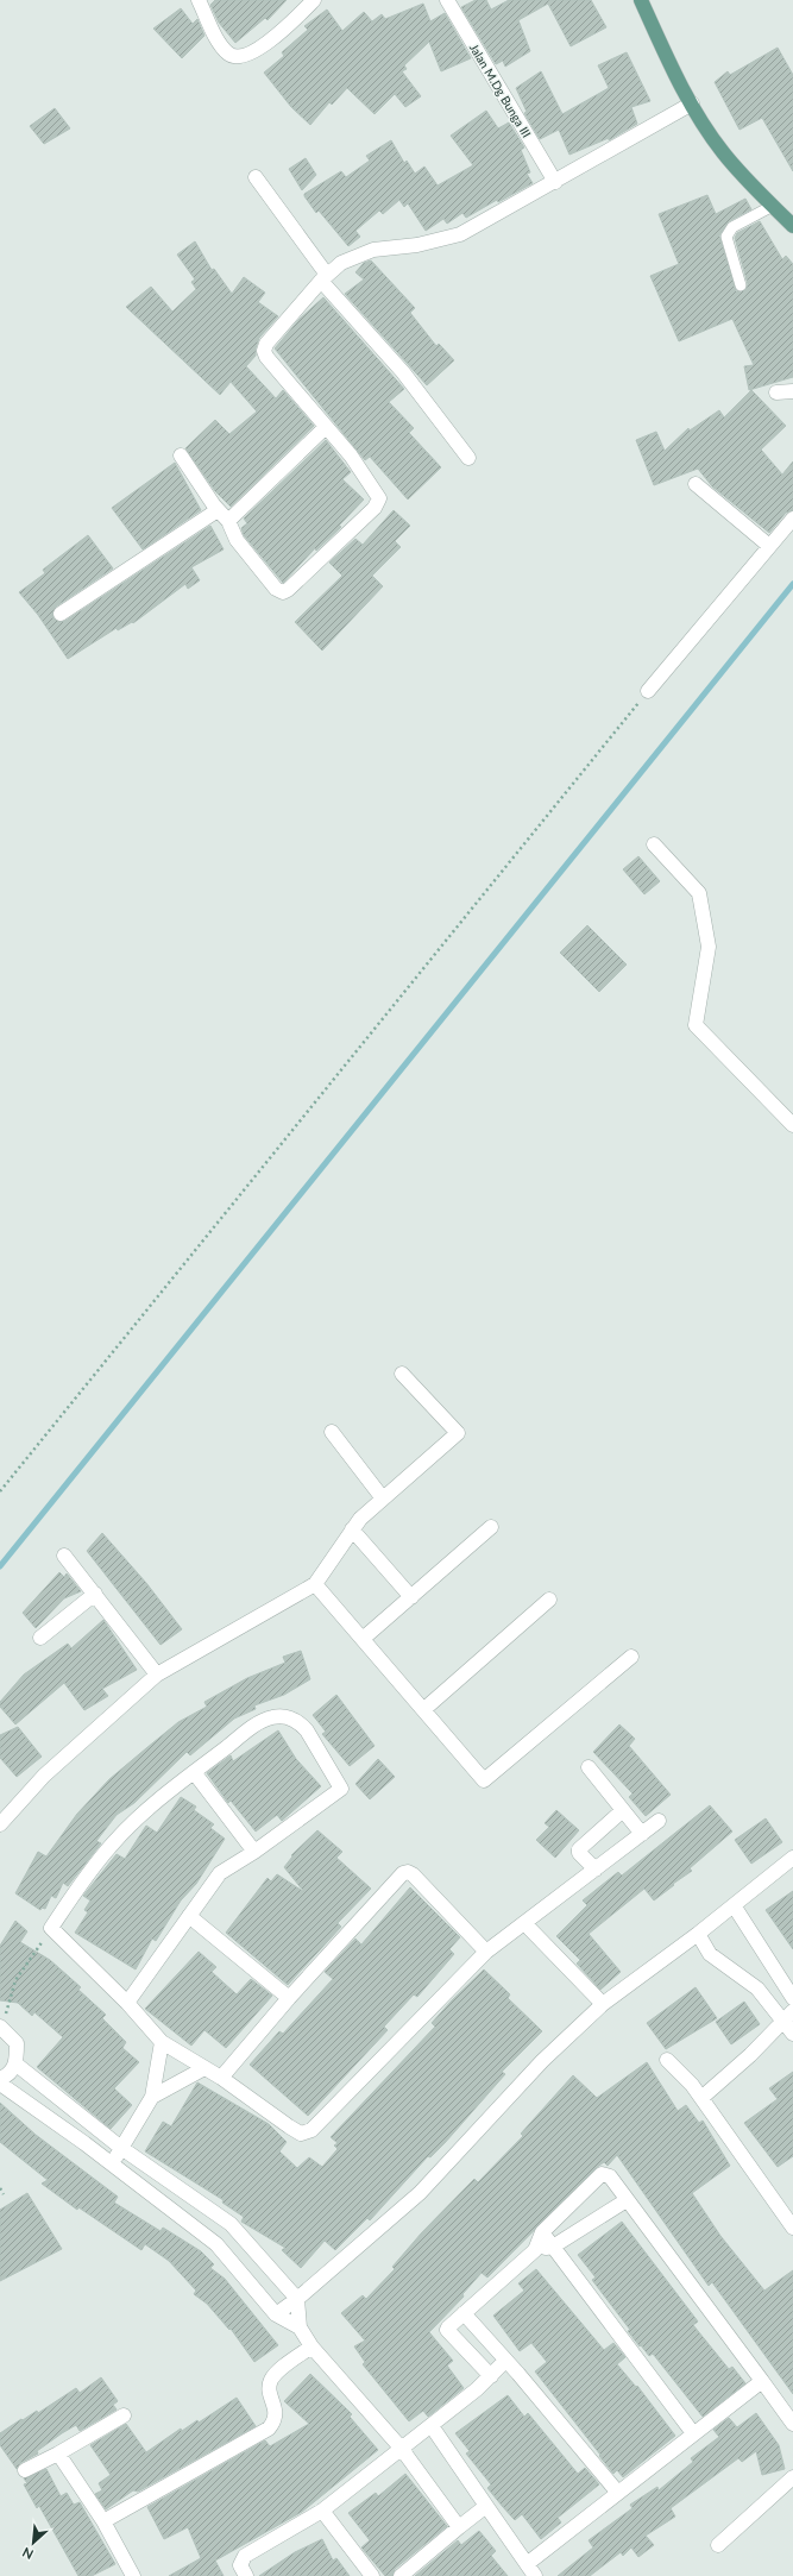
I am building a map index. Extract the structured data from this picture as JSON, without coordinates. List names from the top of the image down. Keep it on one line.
{"streets":{"street":["Jalan M.Dg Bunga III"]},"north":"bottom left"}
